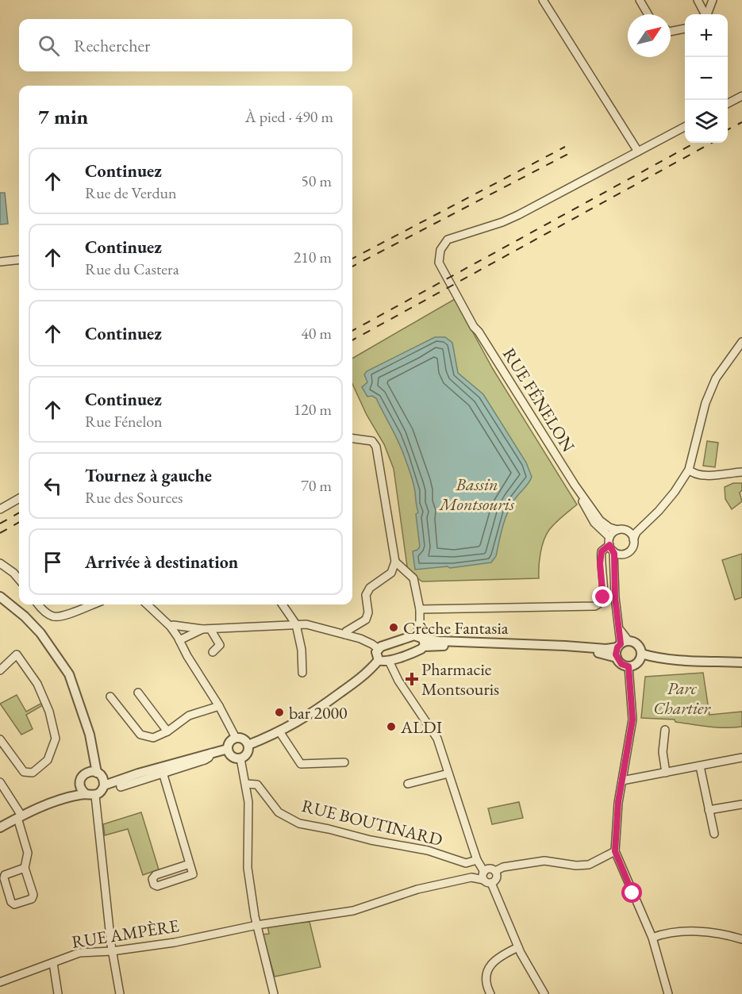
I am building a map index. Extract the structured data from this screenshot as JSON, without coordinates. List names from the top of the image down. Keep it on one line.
{"streets":{"street":["RUE FÉNELON","RUE BOUTINARD","RUE AMPÈRE"]},"parks":["Bassin Montsouris","Parc Chartier"],"places":{"other":["Crèche Fantasia","bar 2000","ALDI"],"health":["Pharmacie Montsouris"]},"north":"top right","page":{"map_buttons":["+","−"],"search":"Rechercher","heading":["7 min","À pied · 490 m"],"list":[["Continuez","Rue de Verdun","50 m"],["Continuez","Rue du Castera","210 m"],["Continuez","40 m"],["Continuez","Rue Fénelon","120 m"],["Tournez à gauche","Rue des Sources","70 m"],"Arrivée à destination"]}}
